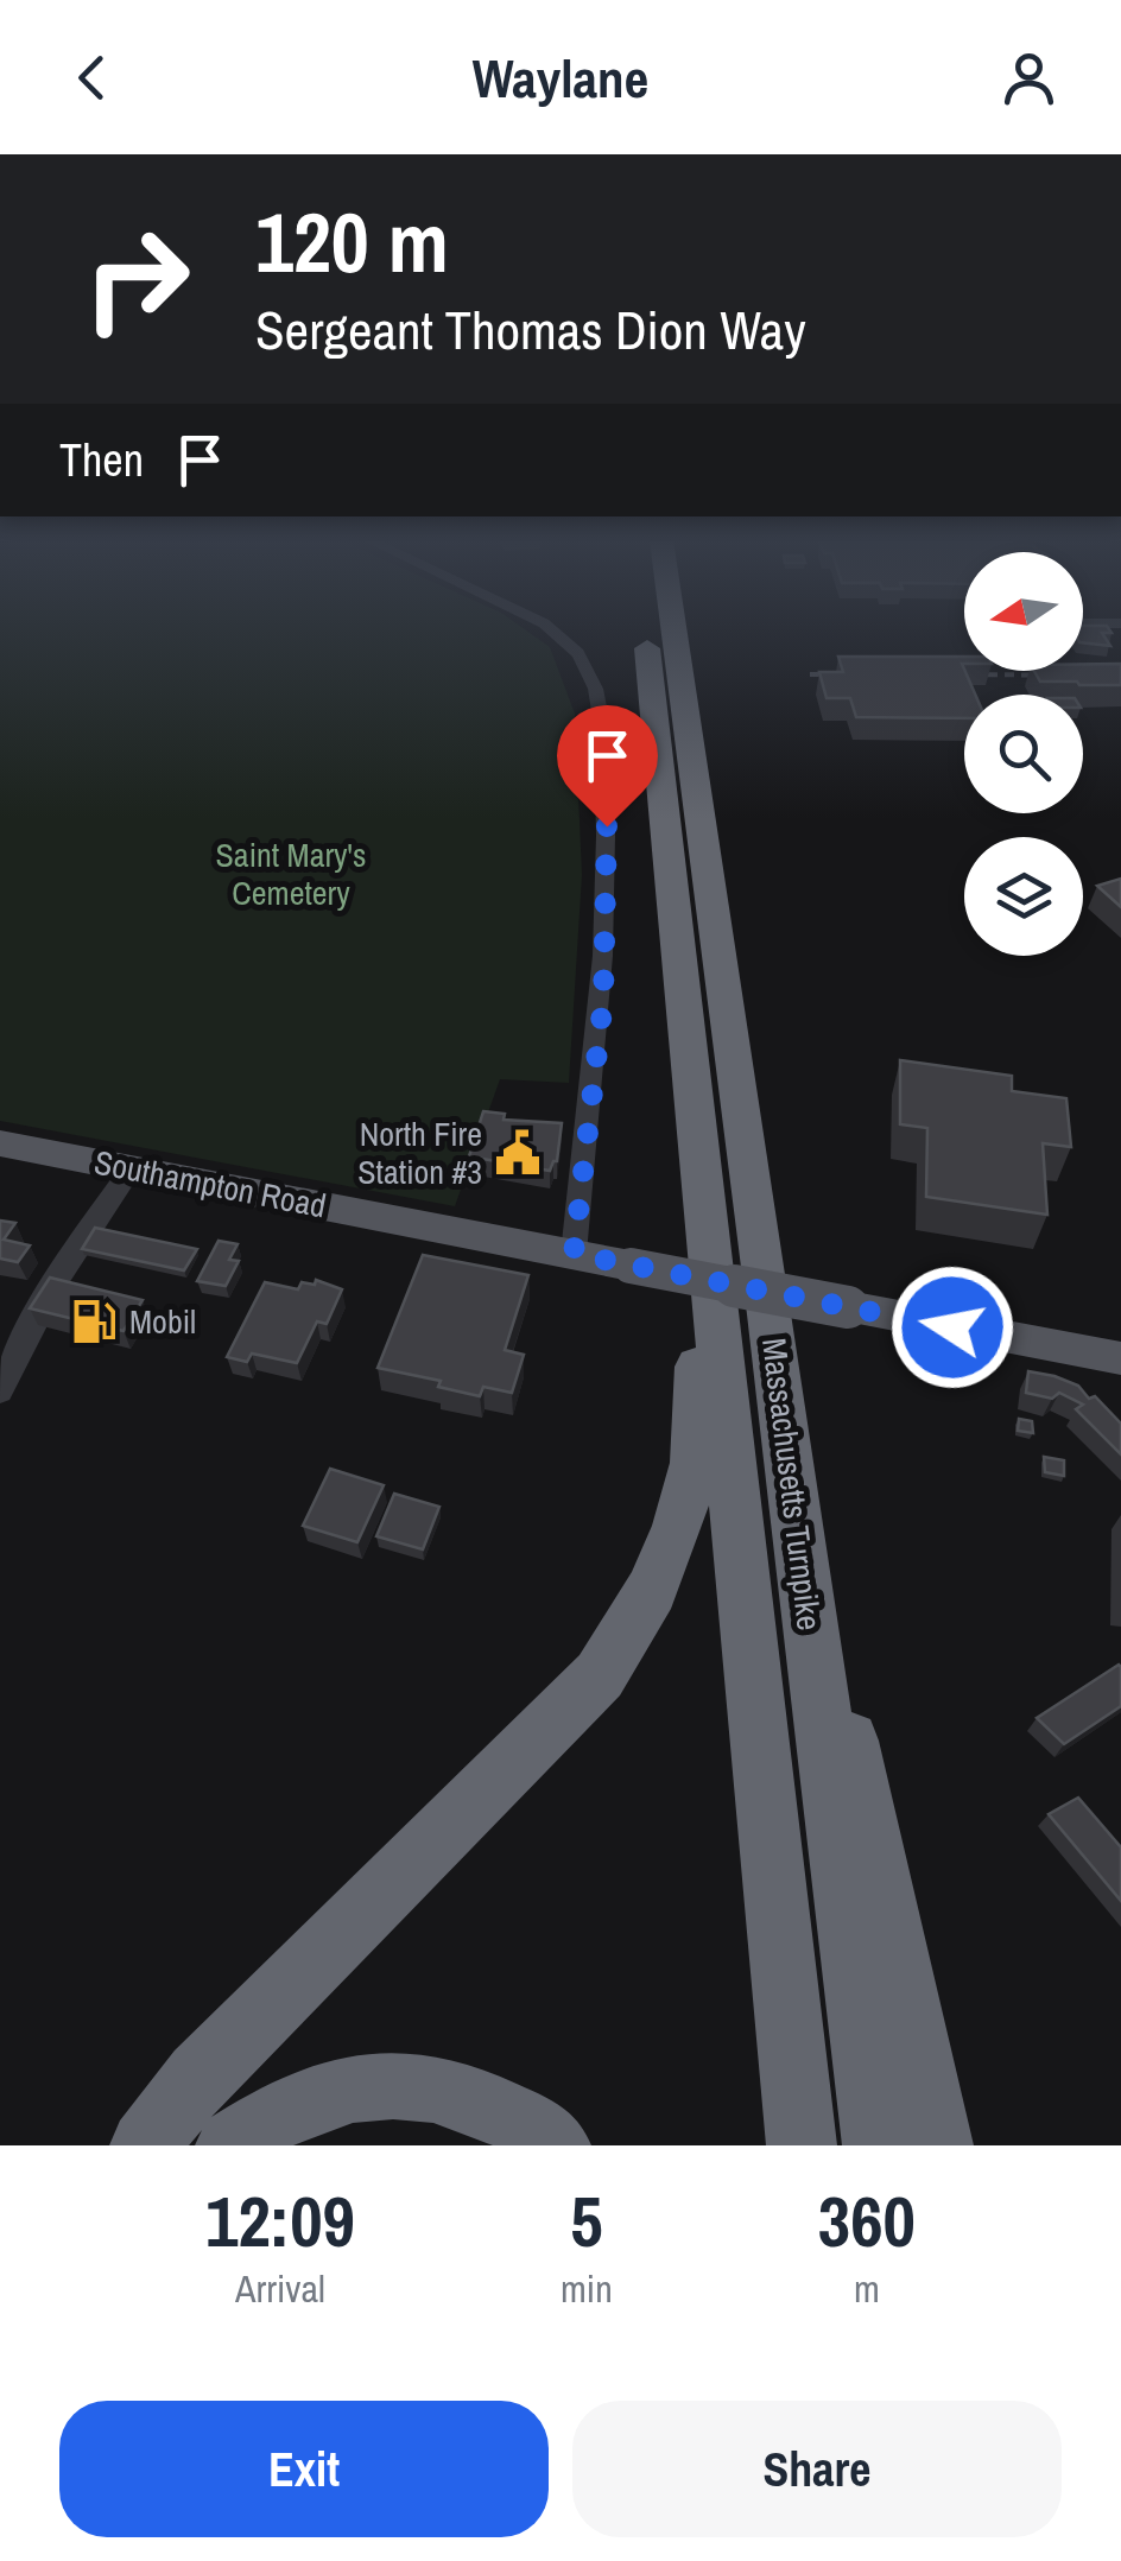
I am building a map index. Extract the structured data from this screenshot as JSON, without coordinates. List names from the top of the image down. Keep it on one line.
{"streets":{"highway":["Massachusetts Turnpike"],"main road":["Southampton Road"]},"parks":["Saint Mary's Cemetery"],"places":{"public building":["North Fire Station #3"],"fuel station":["Mobil"]},"north":"left","page":{"header":"Waylane","turn":["120 m","Sergeant Thomas Dion Way"],"then":"Then","eta":["12:09","Arrival","5","min","360","m"],"buttons":["Exit","Share"]}}
